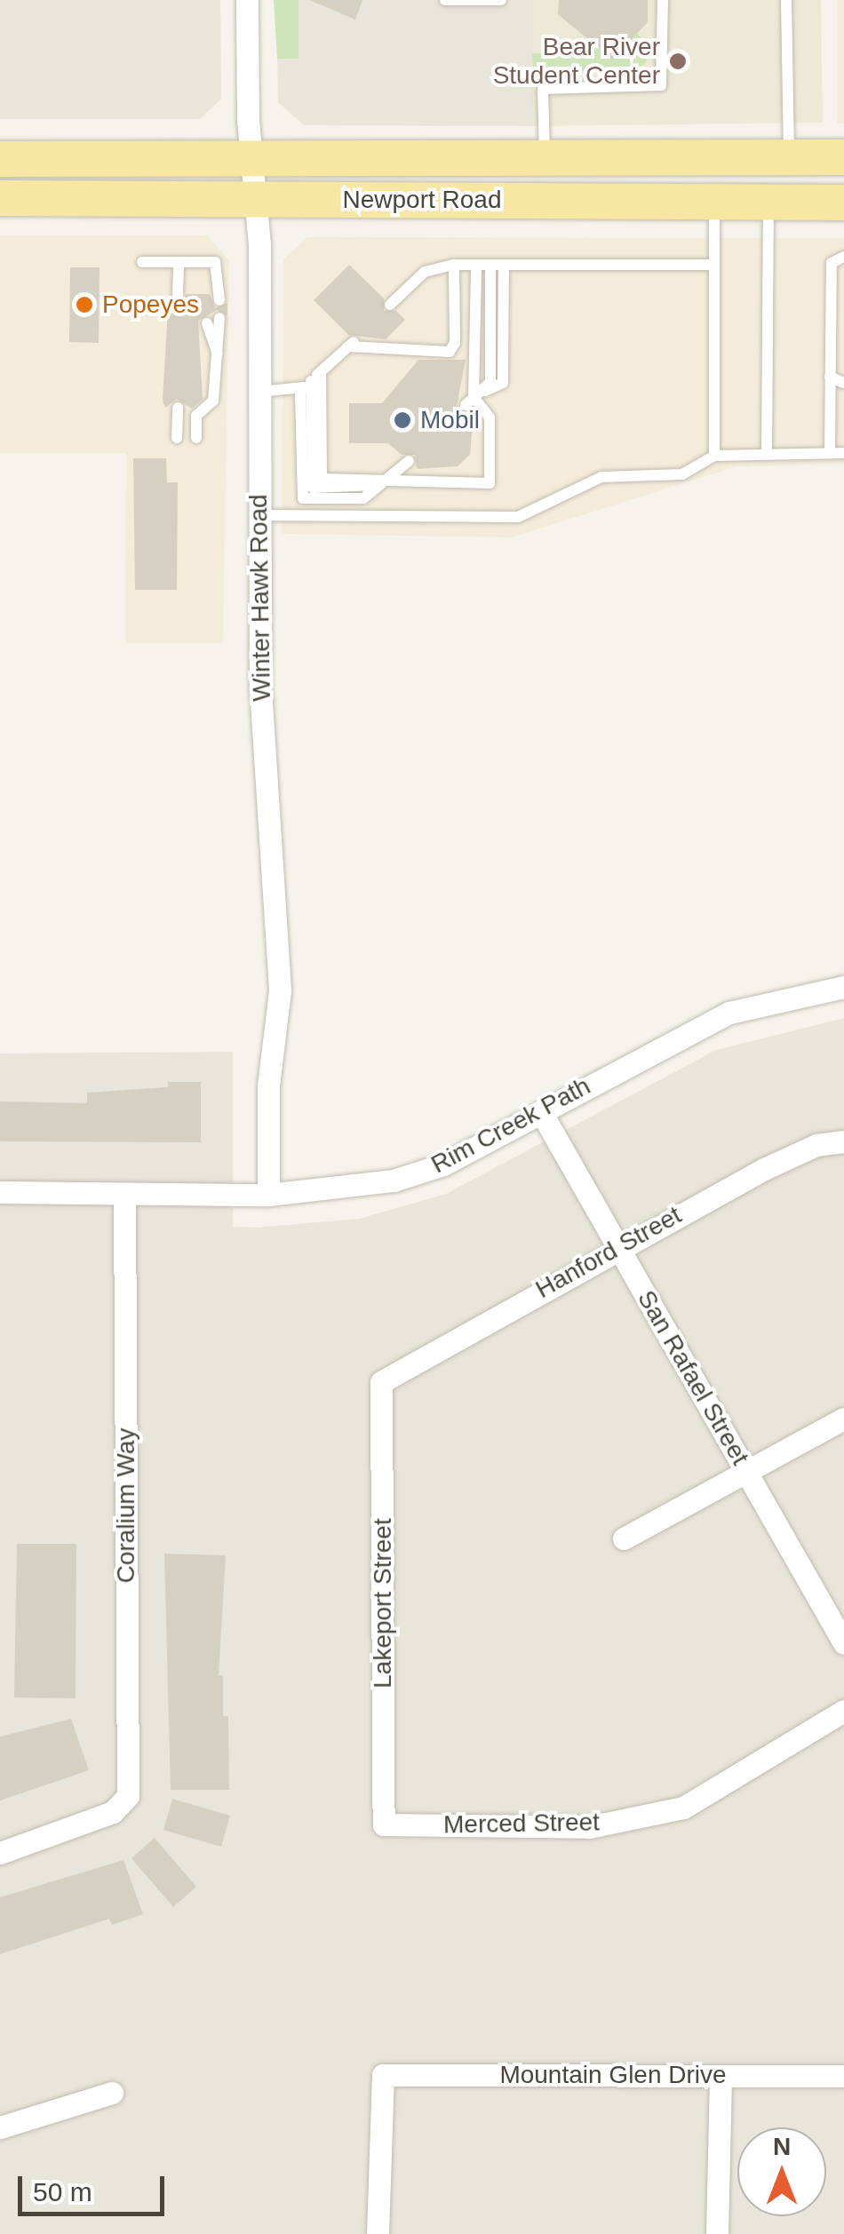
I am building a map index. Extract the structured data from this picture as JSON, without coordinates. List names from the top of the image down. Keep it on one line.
{"streets":{"main road":["Newport Road"],"street":["Winter Hawk Road","Rim Creek Path","Hanford Street","San Rafael Street","Coralium Way","Lakeport Street","Merced Street","Mountain Glen Drive"]},"crossings":[["Newport Road","Winter Hawk Road"],["Winter Hawk Road","Rim Creek Path"],["Rim Creek Path","San Rafael Street"],["Rim Creek Path","Coralium Way"],["Hanford Street","San Rafael Street"],["Hanford Street","Lakeport Street"],["Lakeport Street","Merced Street"]],"places":["Bear River Student Center","Popeyes","Mobil"],"scale_bar":"50 m","north":"top"}
